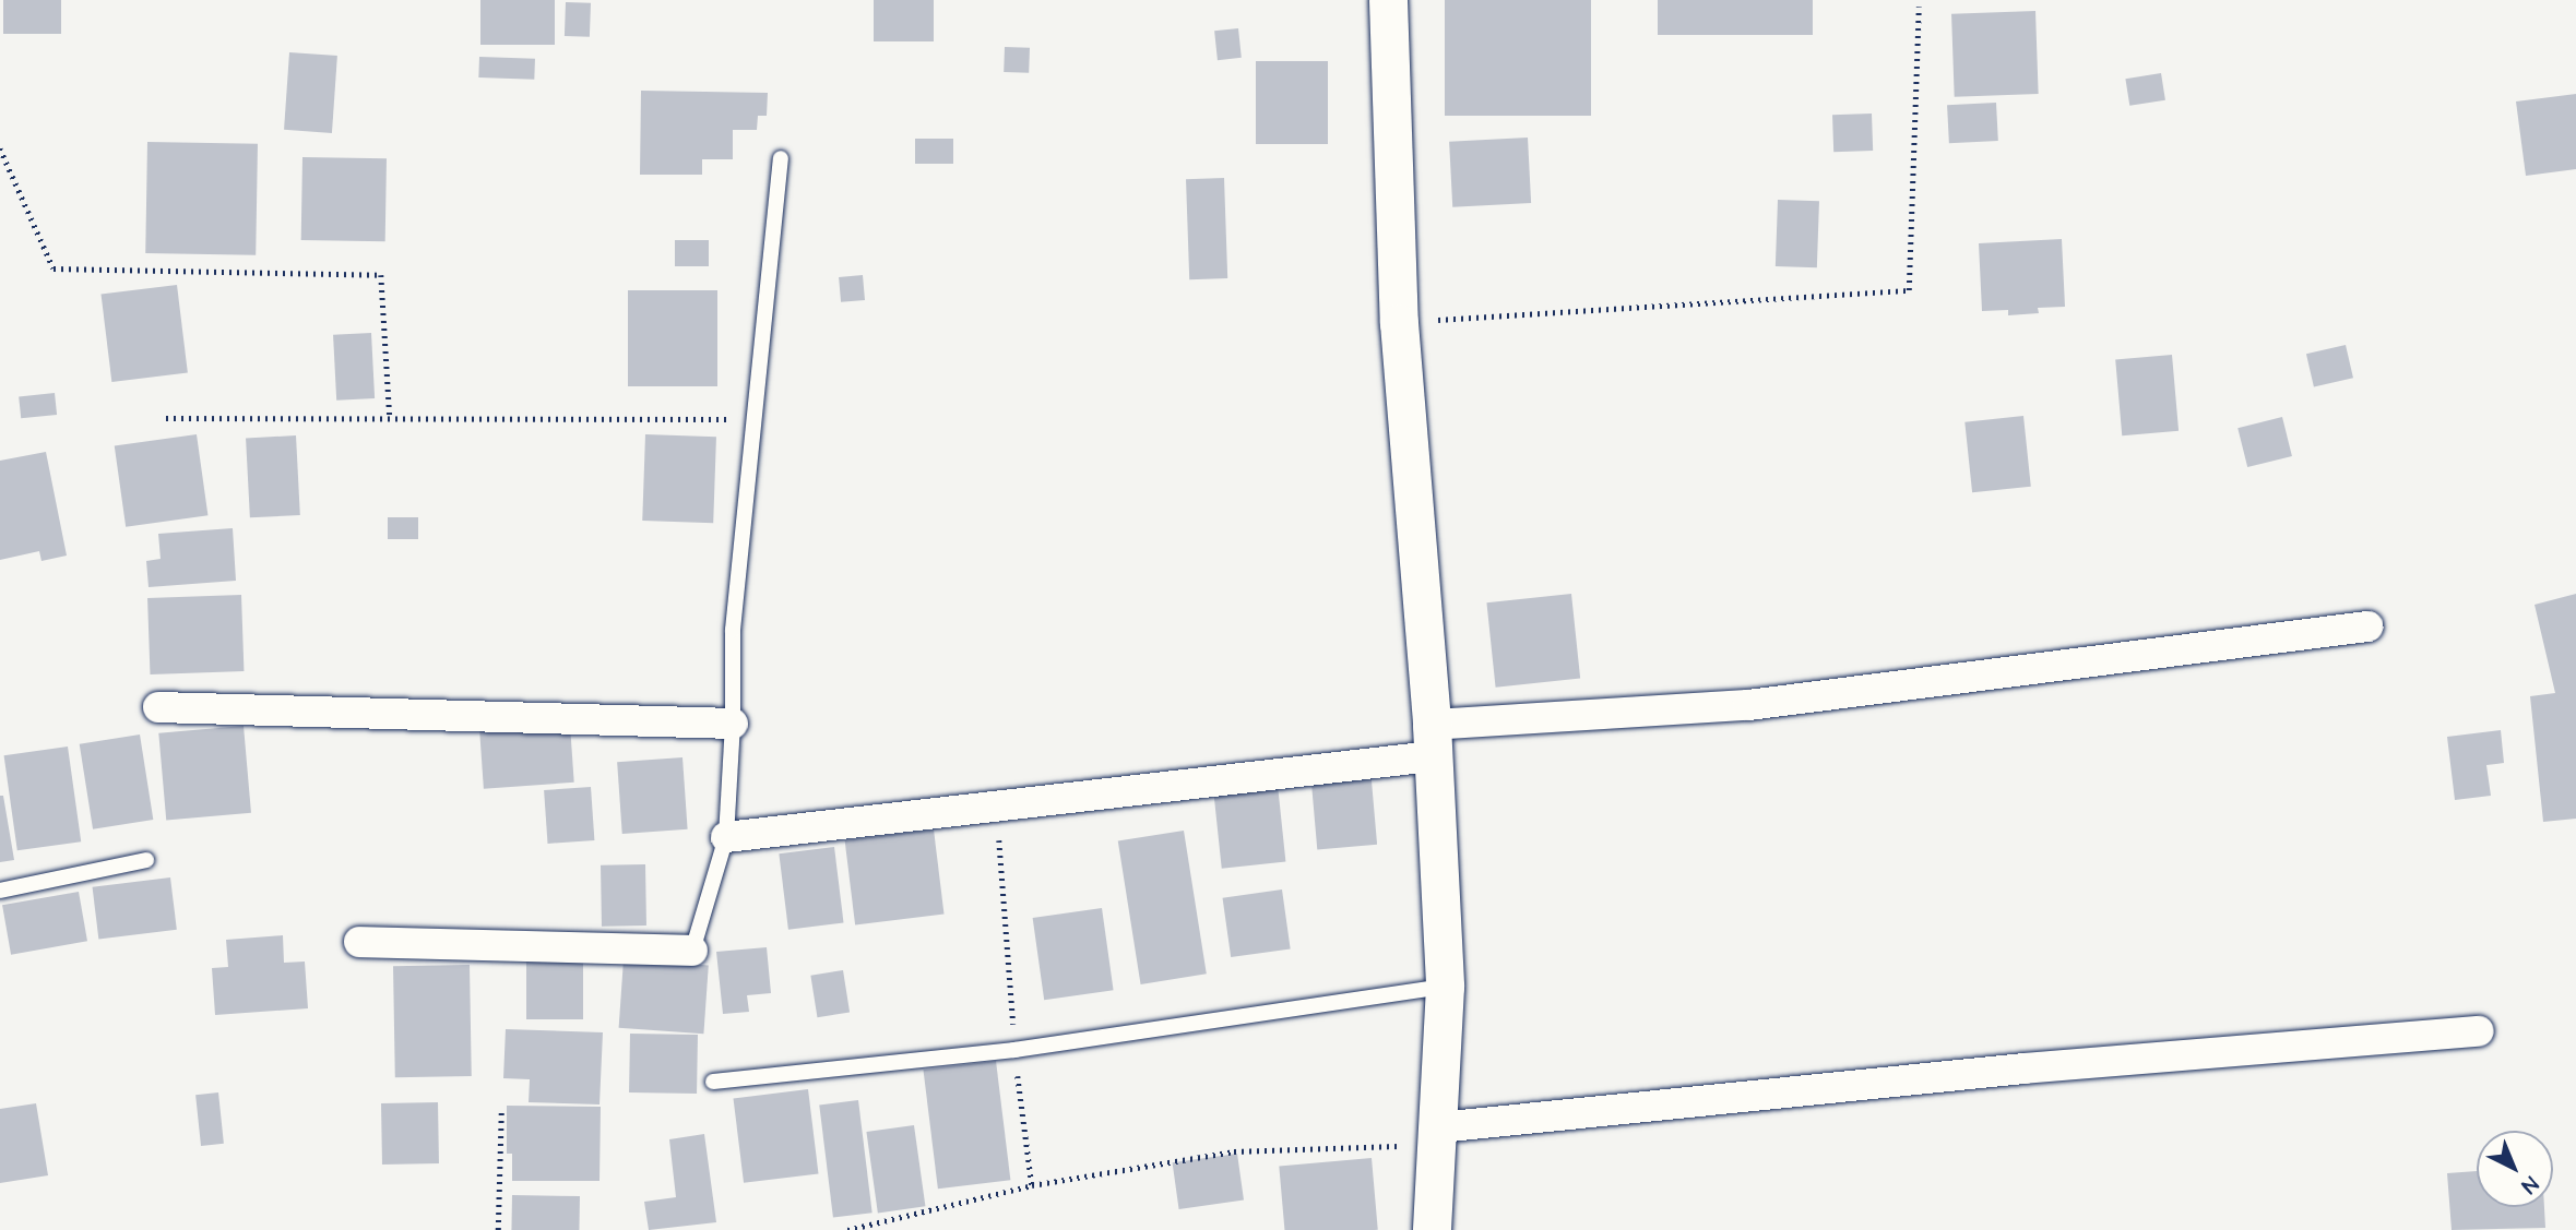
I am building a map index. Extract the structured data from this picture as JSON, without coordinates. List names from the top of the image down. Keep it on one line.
{"north":"bottom right"}
